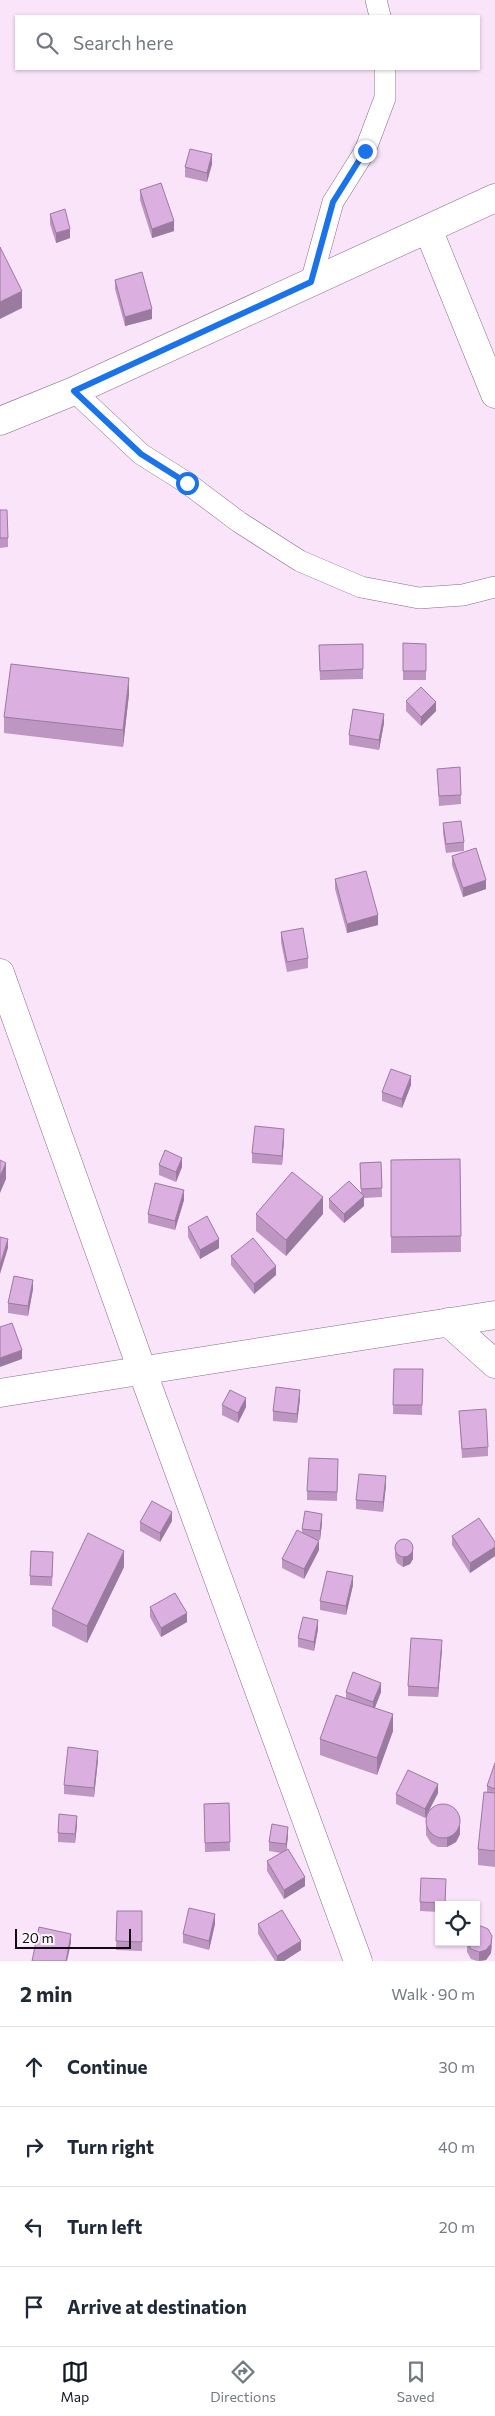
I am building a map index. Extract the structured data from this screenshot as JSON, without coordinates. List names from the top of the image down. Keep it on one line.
{"scale_bar":"20 m","page":{"search":"Search here","scale":"20 m","heading":["2 min","Walk · 90 m"],"list":[["Continue","30 m"],["Turn right","40 m"],["Turn left","20 m"],"Arrive at destination"],"nav":["Map","Directions","Saved"]}}
